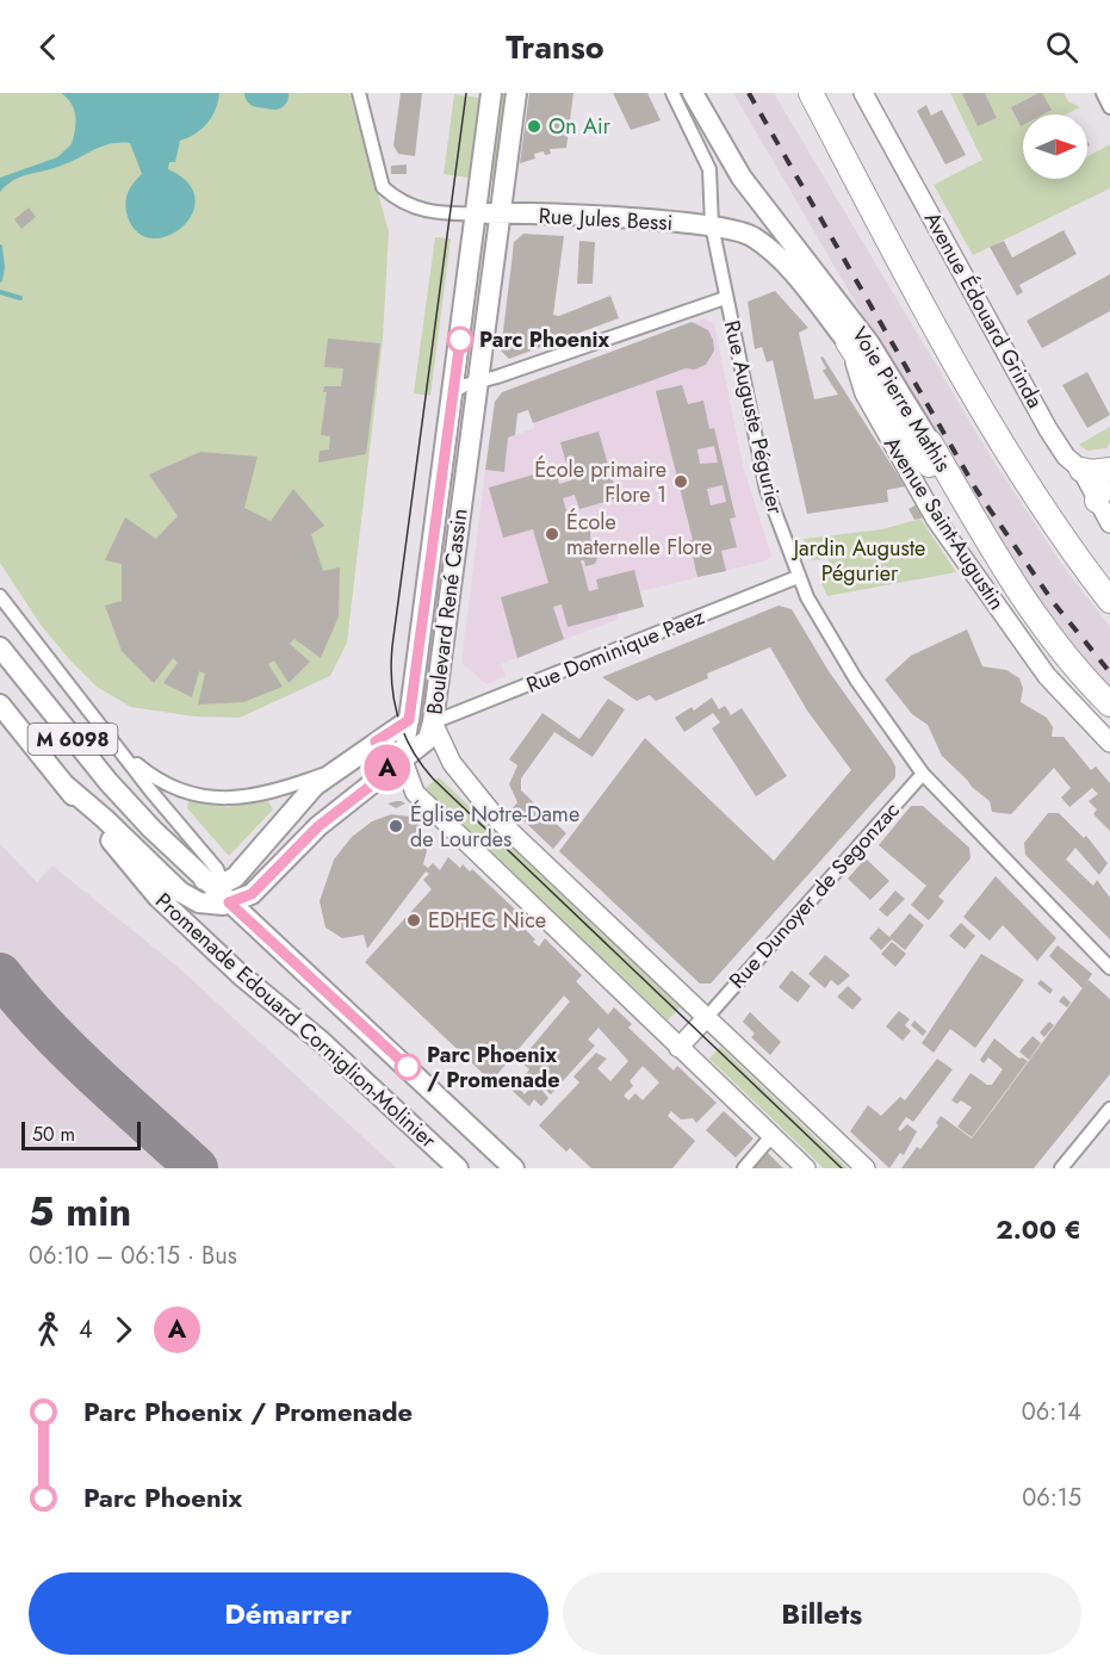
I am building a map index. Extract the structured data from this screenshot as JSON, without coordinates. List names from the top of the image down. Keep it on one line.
{"streets":{"highway":["Voie Pierre Mathis"],"main road":["Rue Jules Bessi","Avenue Édouard Grinda","Avenue Saint-Augustin","Boulevard René Cassin","M 6098","Promenade Edouard Corniglion-Molinier"],"street":["Rue Auguste Pégurier","Rue Dominique Paez","Rue Dunoyer de Segonzac"]},"crossings":[["Rue Jules Bessi","Rue Auguste Pégurier"],["Rue Jules Bessi","Avenue Saint-Augustin"],["Rue Jules Bessi","Boulevard René Cassin"],["Rue Auguste Pégurier","Avenue Saint-Augustin"],["Rue Auguste Pégurier","Rue Dominique Paez"],["Rue Auguste Pégurier","Rue Dunoyer de Segonzac"],["Boulevard René Cassin","Rue Dominique Paez"],["Boulevard René Cassin","Rue Dunoyer de Segonzac"]],"parks":["Jardin Auguste Pégurier"],"places":["On Air","Parc Phoenix","École primaire Flore 1","École maternelle Flore","Église Notre-Dame de Lourdes","EDHEC Nice","Parc Phoenix / Promenade"],"lines":["bus line A"],"scale_bar":"50 m","north":"right","page":{"header":"Transo","on_map":"A","scale":"50 m","heading":["5 min","06:10 – 06:15 · Bus","2.00 €"],"legs":["4","A"],"list":[{"name":"Parc Phoenix / Promenade","value":"06:14"},{"name":"Parc Phoenix","value":"06:15"}],"buttons":["Démarrer","Billets"]}}
